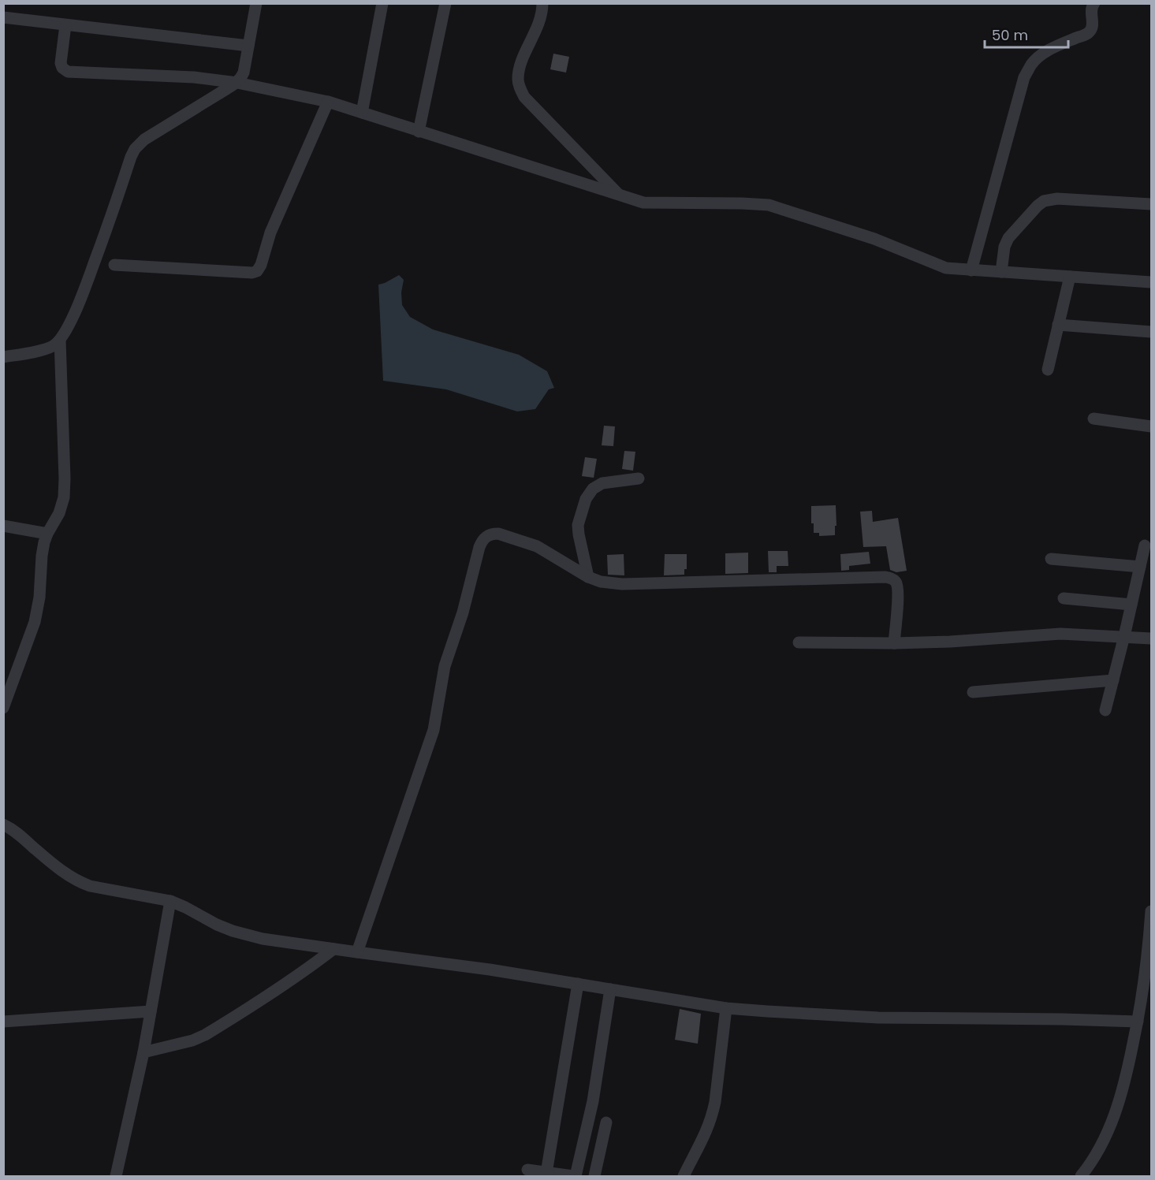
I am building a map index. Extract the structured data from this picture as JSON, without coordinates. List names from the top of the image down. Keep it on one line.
{"scale_bar":"50 m"}
